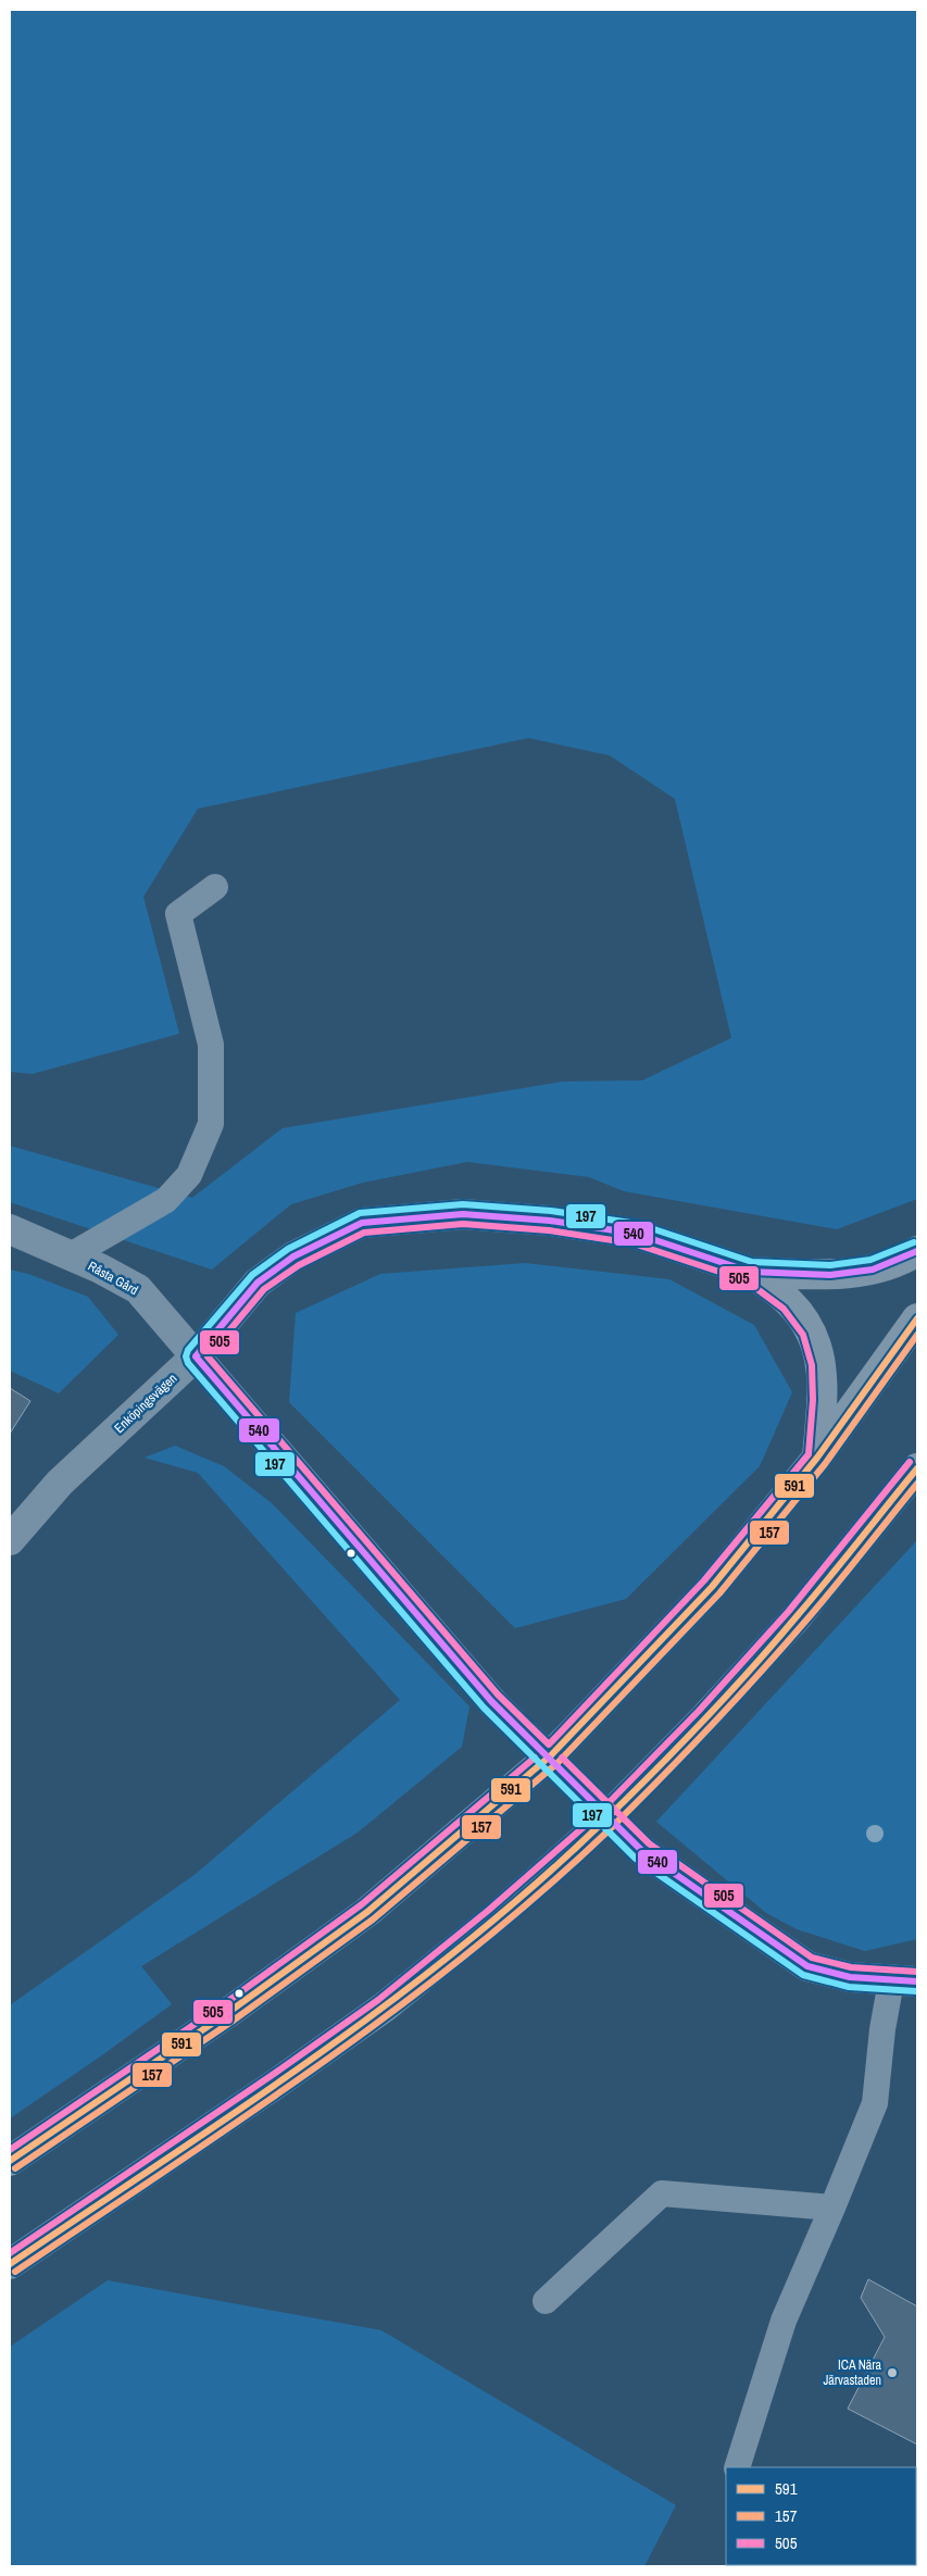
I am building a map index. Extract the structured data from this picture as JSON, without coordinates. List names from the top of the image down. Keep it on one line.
{"streets":{"street":["Råsta Gård","Enköpingsvägen"]},"crossings":[["Råsta Gård","Enköpingsvägen"]],"places":["ICA Nära Järvastaden"],"lines":["transit line 197","transit line 540","transit line 505","transit line 591","transit line 157"],"legend":["591","157","505"]}
